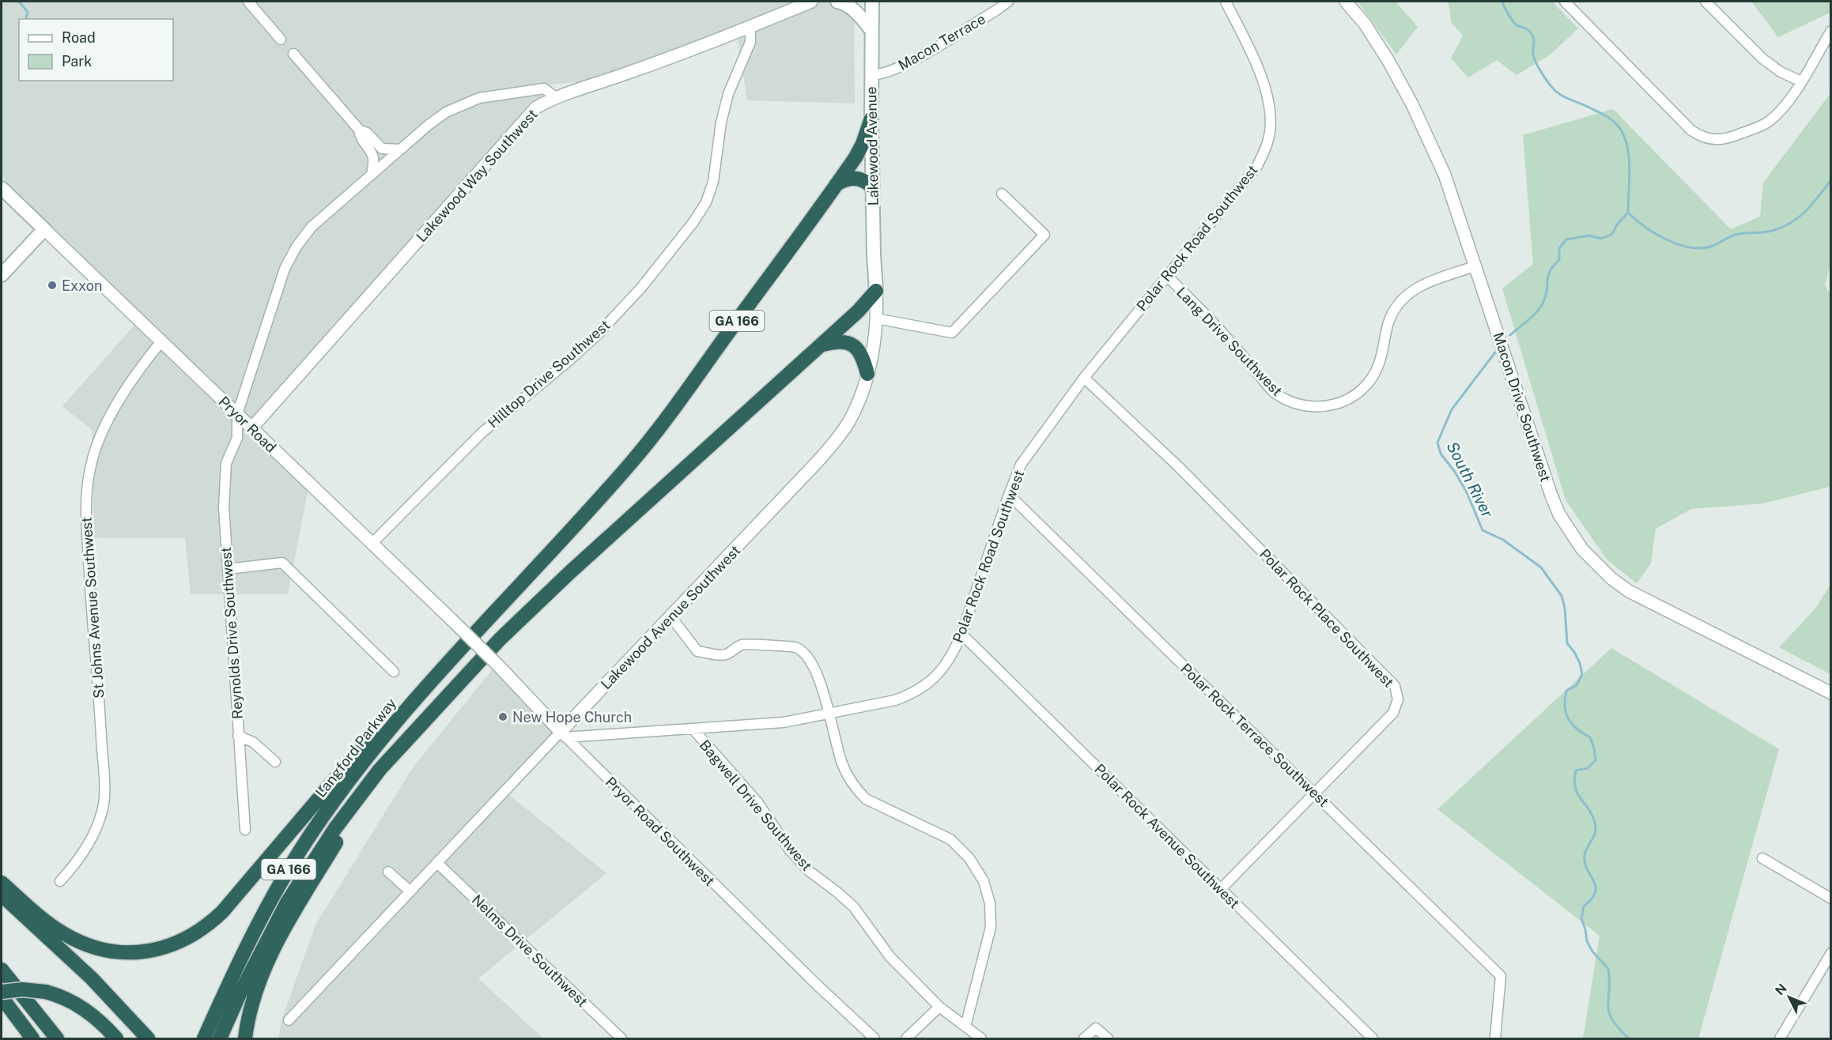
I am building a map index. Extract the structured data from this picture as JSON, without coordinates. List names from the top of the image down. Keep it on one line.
{"streets":{"highway":["GA 166","Langford Parkway"],"main road":["Lakewood Avenue"],"street":["Macon Terrace","Lakewood Way Southwest","Polar Rock Road Southwest","Lang Drive Southwest","Hilltop Drive Southwest","Macon Drive Southwest","Pryor Road","St Johns Avenue Southwest","Lakewood Avenue Southwest","Polar Rock Place Southwest","Reynolds Drive Southwest","Polar Rock Terrace Southwest","Bagwell Drive Southwest","Pryor Road Southwest","Polar Rock Avenue Southwest","Nelms Drive Southwest"]},"crossings":[["Macon Terrace","Lakewood Avenue"],["Lakewood Avenue","GA 166"],["Lakewood Avenue","Lakewood Avenue Southwest"],["Lakewood Way Southwest","Hilltop Drive Southwest"],["Lakewood Way Southwest","Pryor Road"],["Lakewood Way Southwest","Reynolds Drive Southwest"],["Polar Rock Road Southwest","Lang Drive Southwest"],["Polar Rock Road Southwest","Lakewood Avenue Southwest"],["Polar Rock Road Southwest","Polar Rock Place Southwest"],["Polar Rock Road Southwest","Polar Rock Terrace Southwest"],["Polar Rock Road Southwest","Bagwell Drive Southwest"],["Polar Rock Road Southwest","Pryor Road Southwest"],["Polar Rock Road Southwest","Polar Rock Avenue Southwest"],["GA 166","Langford Parkway"],["Lang Drive Southwest","Macon Drive Southwest"],["Hilltop Drive Southwest","Pryor Road"],["Pryor Road","St Johns Avenue Southwest"],["Pryor Road","Pryor Road Southwest"],["Lakewood Avenue Southwest","Pryor Road Southwest"],["Lakewood Avenue Southwest","Nelms Drive Southwest"],["Polar Rock Place Southwest","Polar Rock Terrace Southwest"],["Polar Rock Place Southwest","Polar Rock Avenue Southwest"]],"water":["South River"],"places":["Exxon","New Hope Church"],"legend":["Road","Park"],"north":"top left"}
